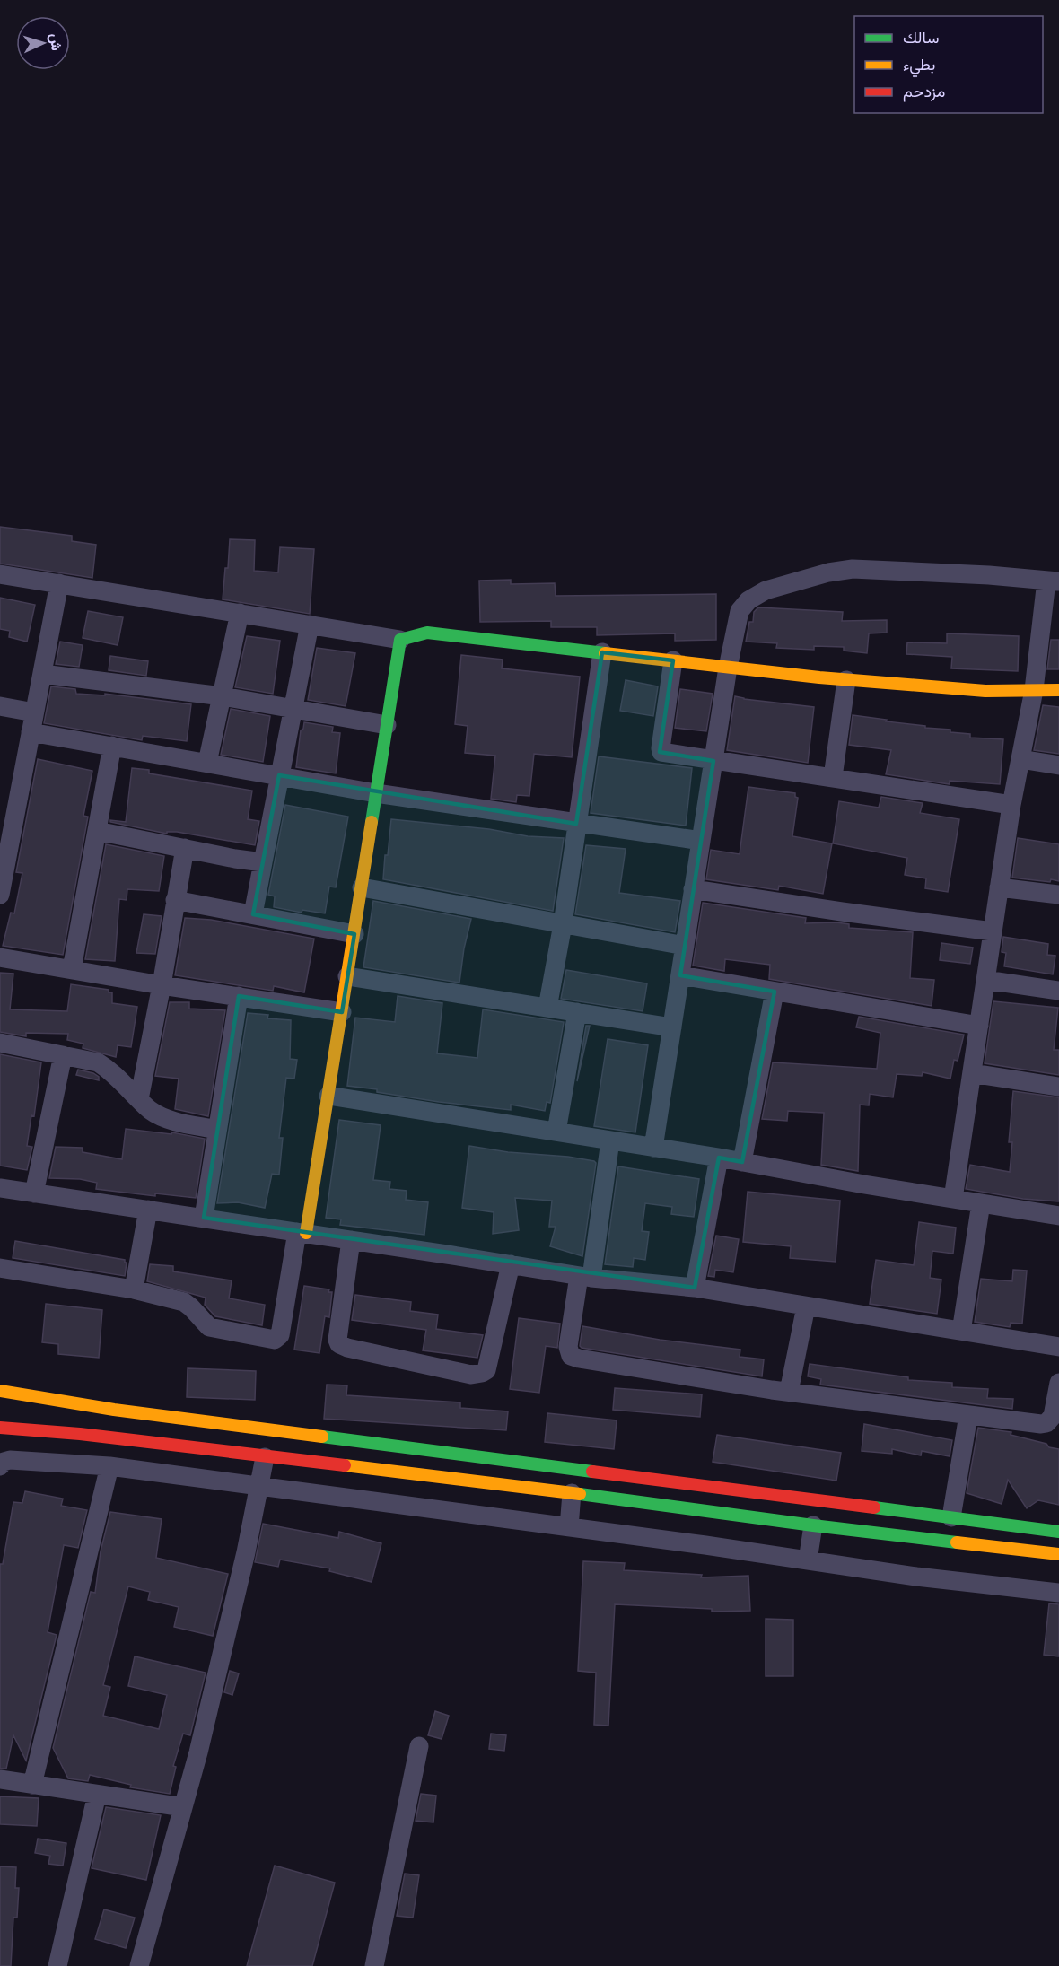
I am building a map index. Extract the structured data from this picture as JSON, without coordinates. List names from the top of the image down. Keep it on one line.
{"legend":["سالك","بطيء","مزدحم"],"north":"right"}
